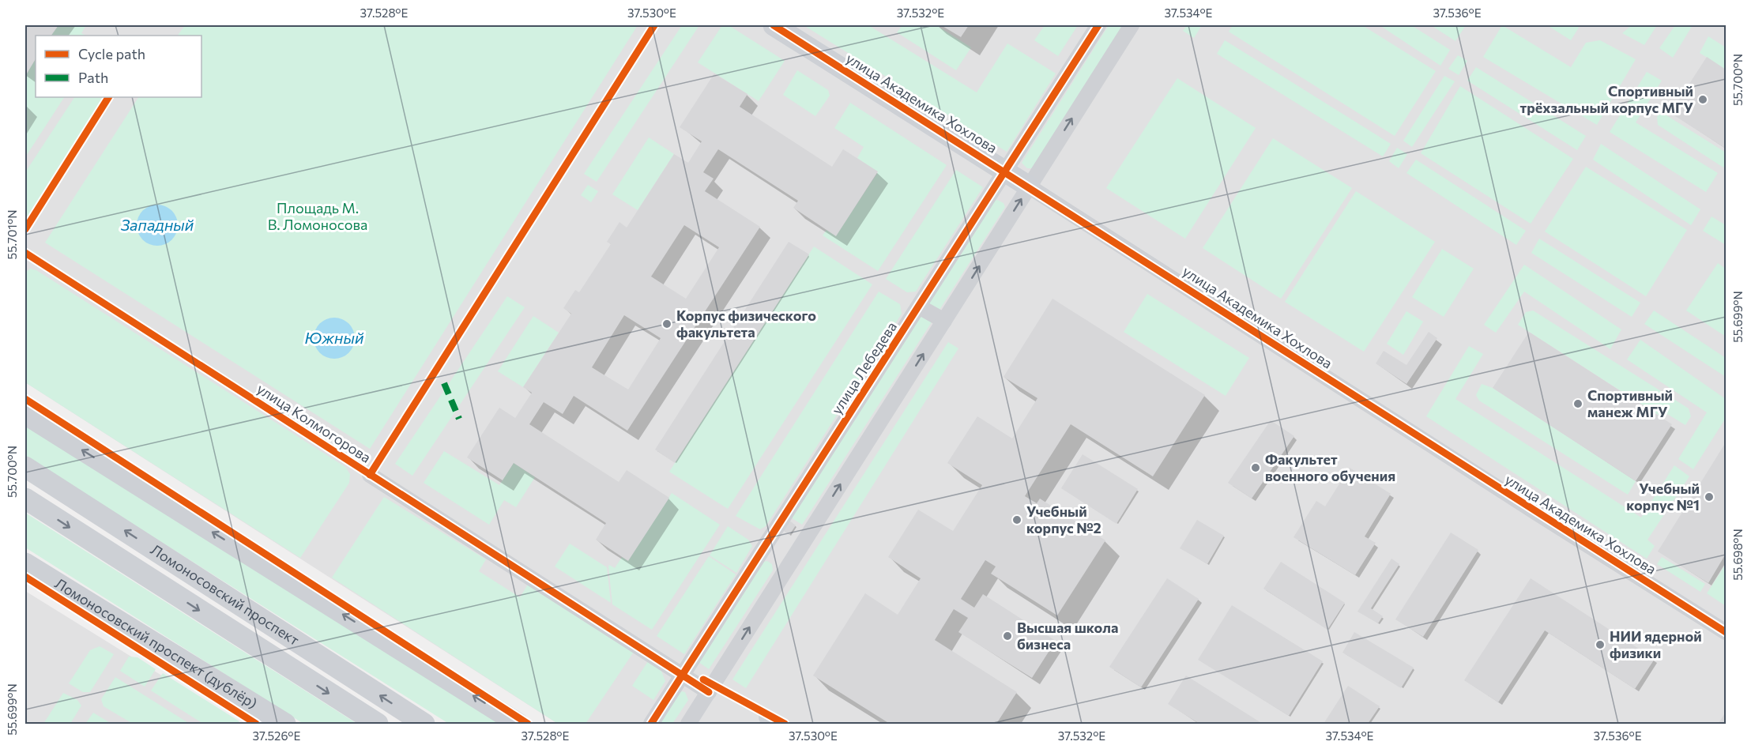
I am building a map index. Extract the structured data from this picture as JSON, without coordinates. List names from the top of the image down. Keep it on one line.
{"streets":{"street":["улица Академика Хохлова","улица Лебедева","улица Колмогорова","Ломоносовский проспект","Ломоносовский проспект (дублёр)"]},"crossings":[["улица Академика Хохлова","улица Лебедева"],["улица Лебедева","улица Колмогорова"]],"water":["Западный","Южный"],"parks":["Площадь М. В. Ломоносова"],"places":["Спортивный трёхзальный корпус МГУ","Корпус физического факультета","Спортивный манеж МГУ","Факультет военного обучения","Учебный корпус №1","Учебный корпус №2","Высшая школа бизнеса","НИИ ядерной физики"],"legend":["Cycle path","Path"],"coordinates":["37.528°E","37.530°E","37.532°E","37.534°E","37.536°E","55.700°N","55.701°N","55.699°N","55.698°N","37.526°E"]}
